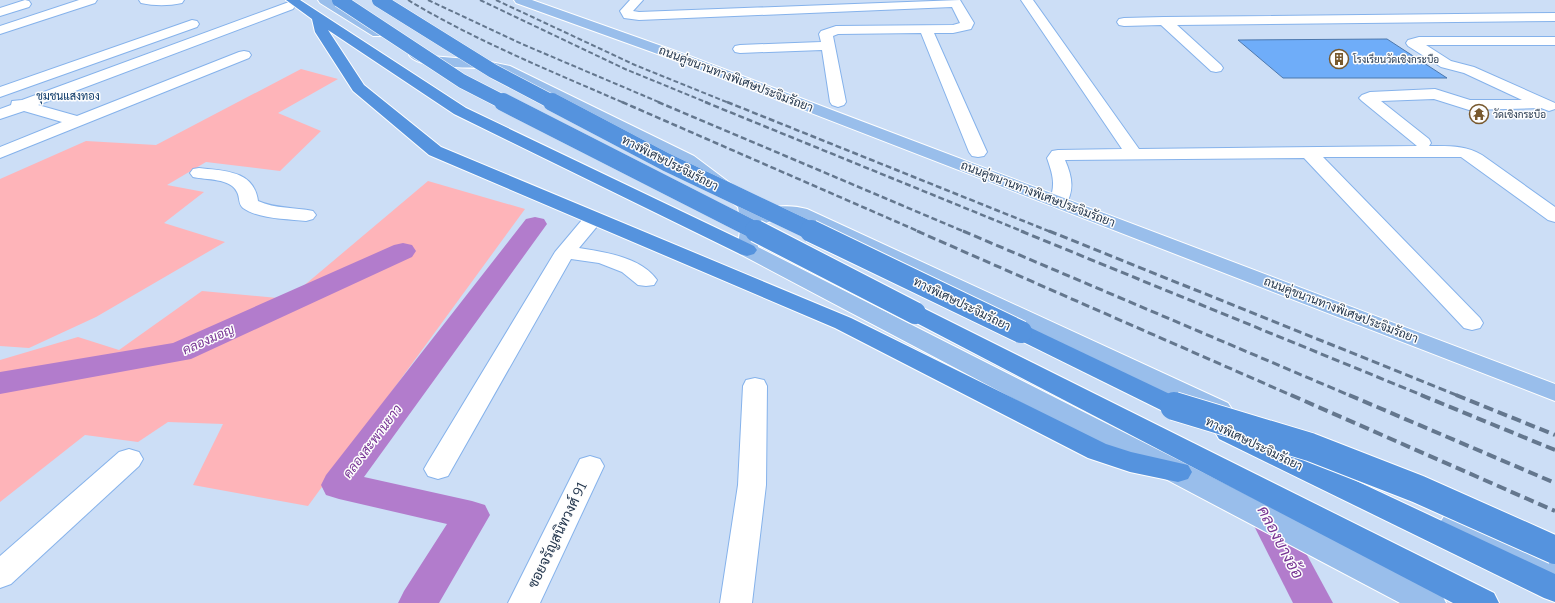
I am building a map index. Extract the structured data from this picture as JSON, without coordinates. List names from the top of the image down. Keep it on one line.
{"streets":{"highway":["ทางพิเศษประจิมรัถยา"],"main road":["ถนนคู่ขนานทางพิเศษประจิมรัถยา"],"street":["ซอยจรัญสนิทวงศ์ 91"]},"districts":["ชุมชนแสงทอง"],"water":["คลองมอญ","คลองสะพานยาว","คลองบางอ้อ"],"places":{"building":["โรงเรียนวัดเชิงกระบือ"],"temple":["วัดเชิงกระบือ"]}}
